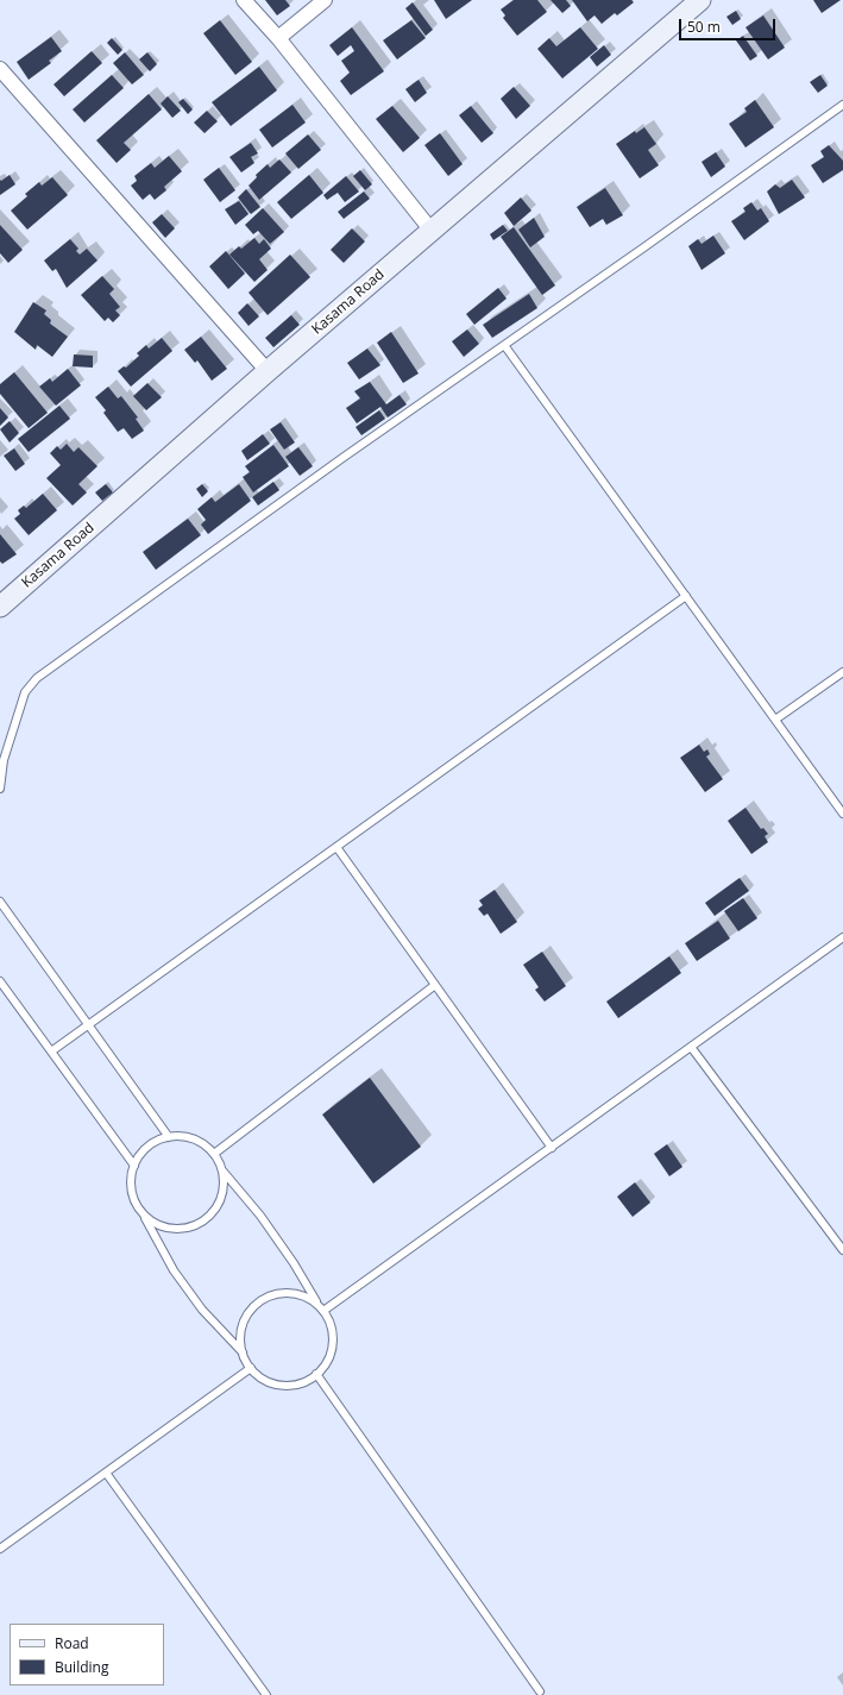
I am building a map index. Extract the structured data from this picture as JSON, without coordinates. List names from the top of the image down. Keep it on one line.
{"streets":{"street":["Kasama Road"]},"legend":["Road","Building"],"scale_bar":"50 m"}
